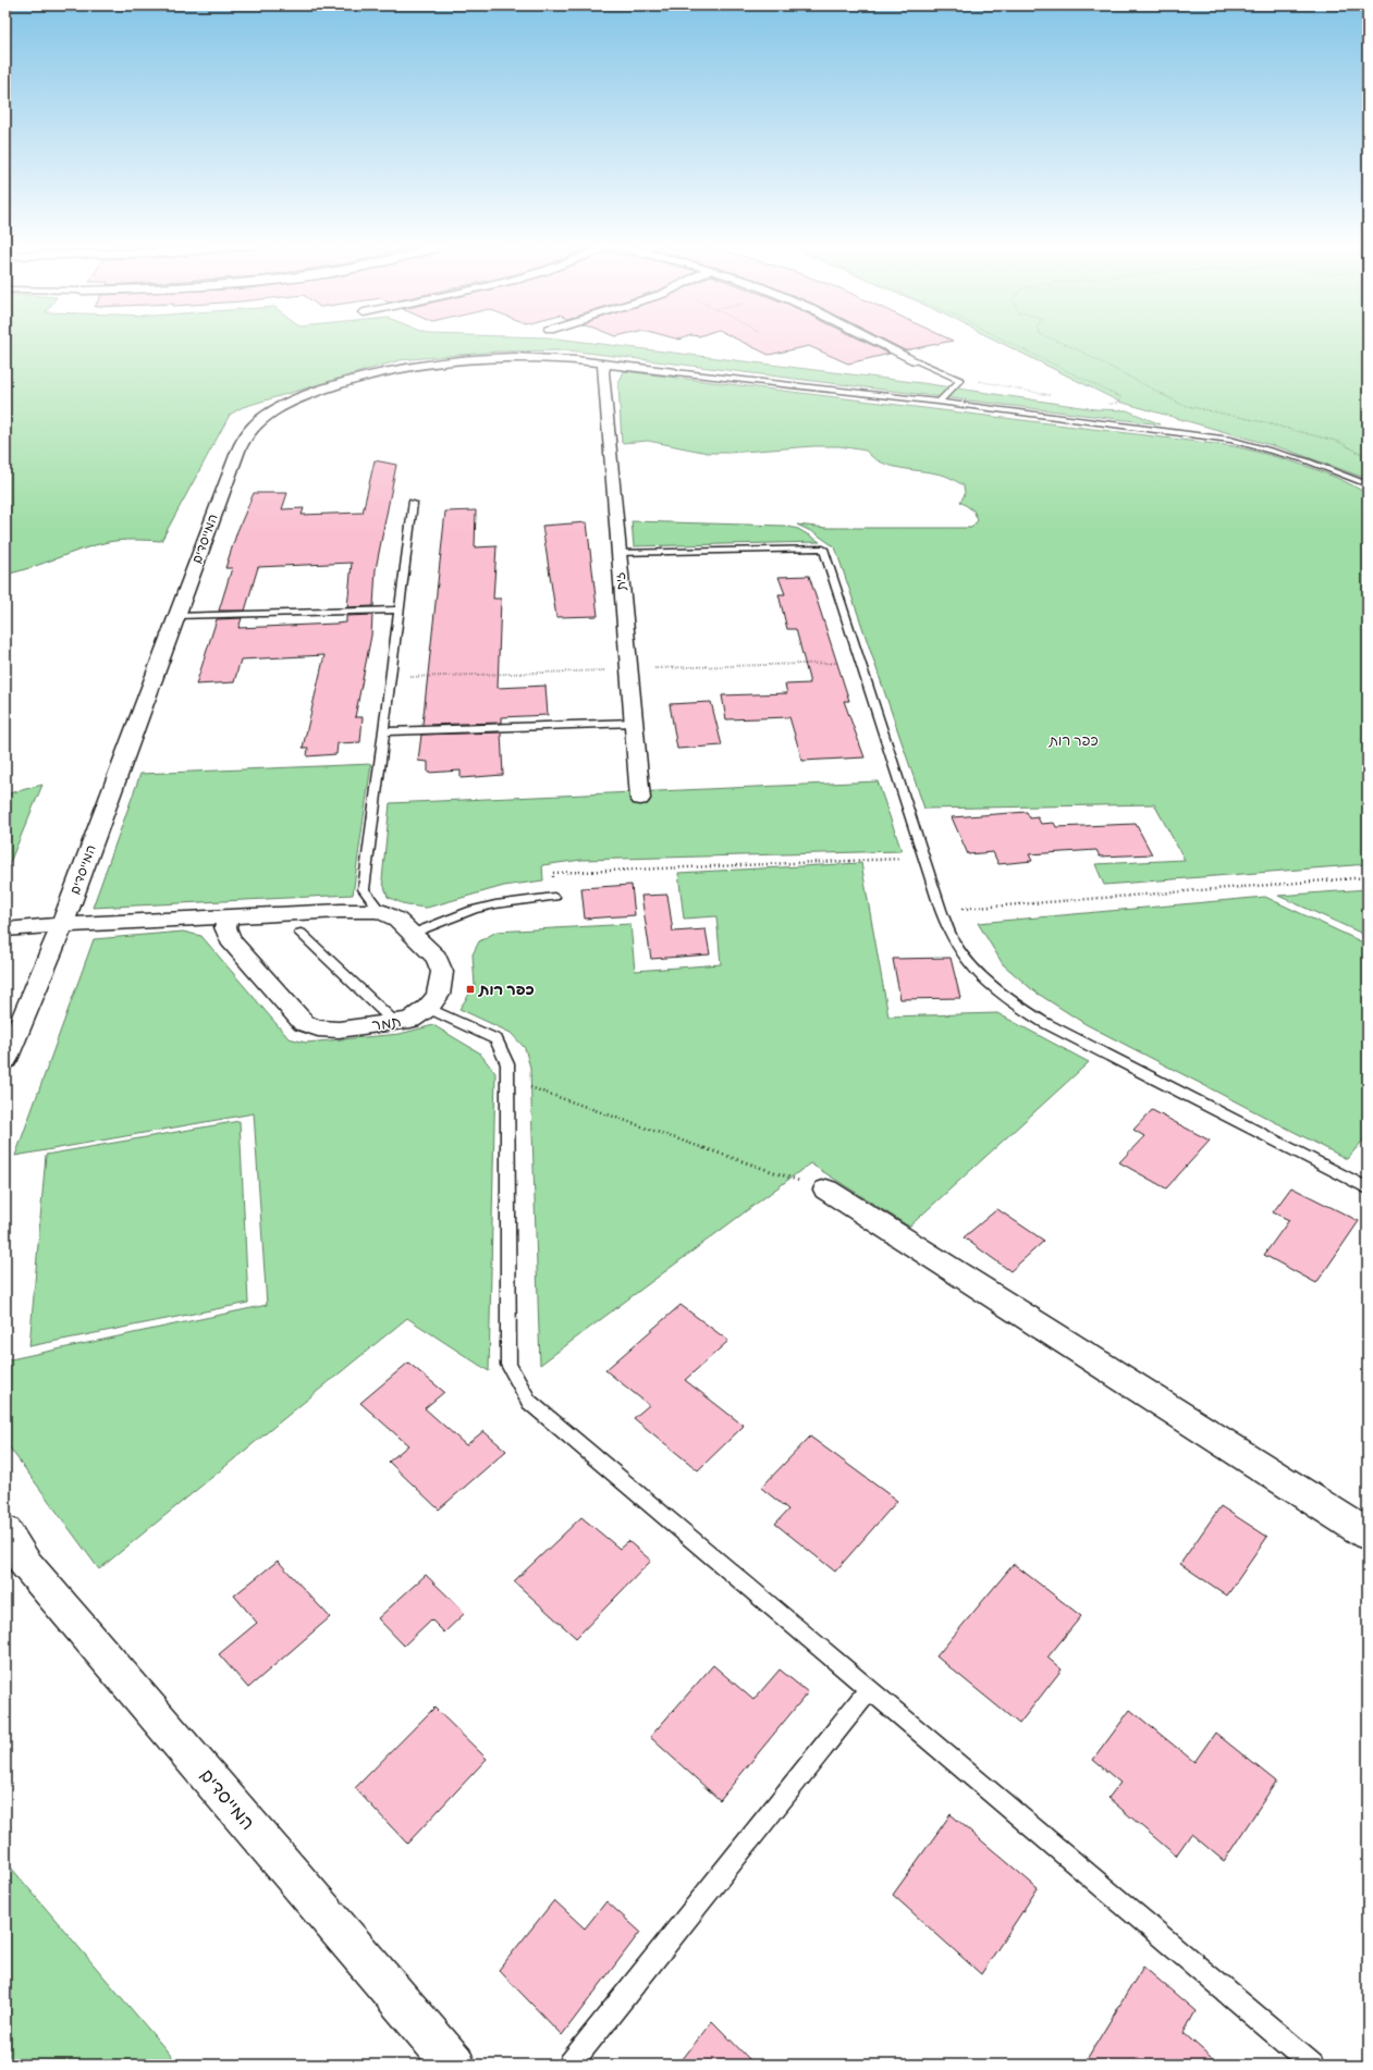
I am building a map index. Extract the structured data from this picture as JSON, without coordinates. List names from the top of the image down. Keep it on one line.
{"streets":{"street":["המייסדים","זית","תמר"]},"crossings":[["המייסדים","זית"],["המייסדים","תמר"]],"districts":["כפר רות"],"places":{"transit":["כפר רות"]}}
